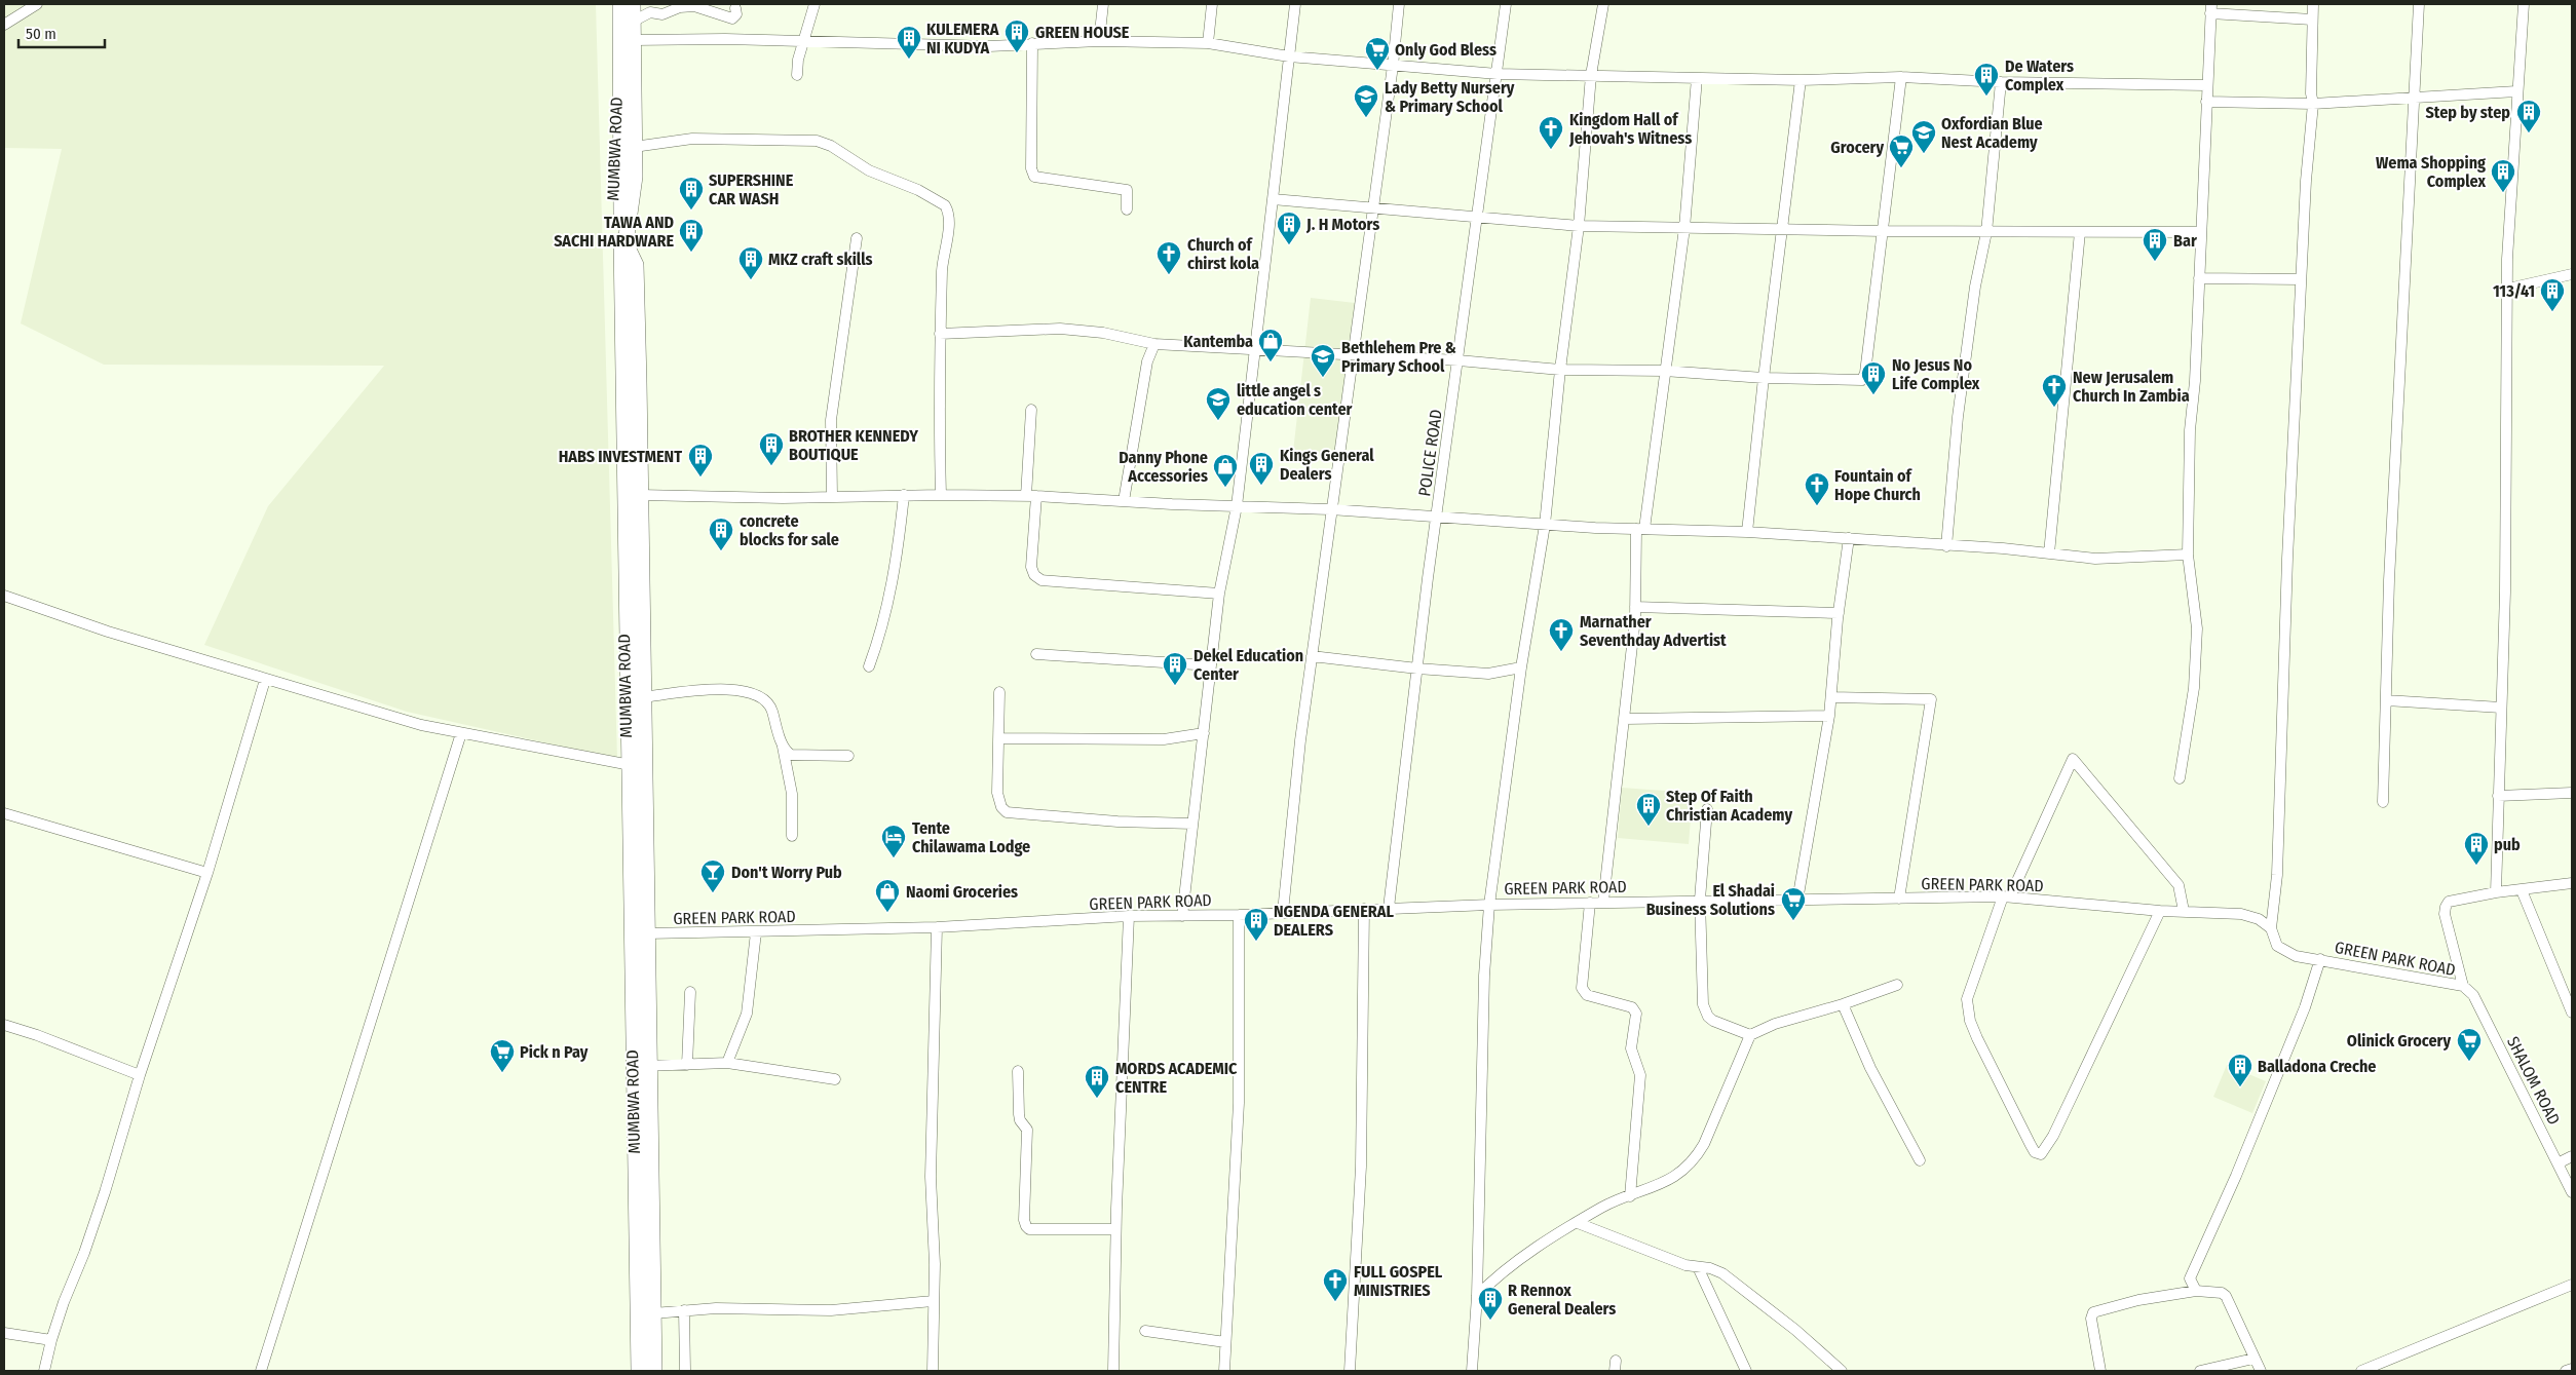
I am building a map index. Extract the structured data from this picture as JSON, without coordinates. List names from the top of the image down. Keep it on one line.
{"streets":{"main road":["MUMBWA ROAD"],"street":["POLICE ROAD","GREEN PARK ROAD","SHALOM ROAD"]},"crossings":[["MUMBWA ROAD","GREEN PARK ROAD"],["POLICE ROAD","GREEN PARK ROAD"],["GREEN PARK ROAD","SHALOM ROAD"]],"places":{"building":["GREEN HOUSE","KULEMERA NI KUDYA","De Waters Complex","Step by step","Wema Shopping Complex","SUPERSHINE CAR WASH","J. H Motors","TAWA AND SACHI HARDWARE","Bar","MKZ craft skills","113/41","No Jesus No Life Complex","BROTHER KENNEDY BOUTIQUE","HABS INVESTMENT","Kings General Dealers","concrete blocks for sale","Dekel Education Center","Step Of Faith Christian Academy","pub","NGENDA GENERAL DEALERS","Balladona Creche","MORDS ACADEMIC CENTRE","R Rennox General Dealers"],"supermarket":["Only God Bless","Grocery","El Shadai Business Solutions","Olinick Grocery","Pick n Pay"],"school or university":["Lady Betty Nursery & Primary School","Oxfordian Blue Nest Academy","Bethlehem Pre & Primary School","little angel s education center"],"church":["Kingdom Hall of Jehovah's Witness","Church of chirst kola","New Jerusalem Church In Zambia","Fountain of Hope Church","Marnather Seventhday Advertist","FULL GOSPEL MINISTRIES"],"shop":["Kantemba","Danny Phone Accessories","Naomi Groceries"],"hotel":["Tente Chilawama Lodge"],"bar":["Don't Worry Pub"]},"scale_bar":"50 m"}
